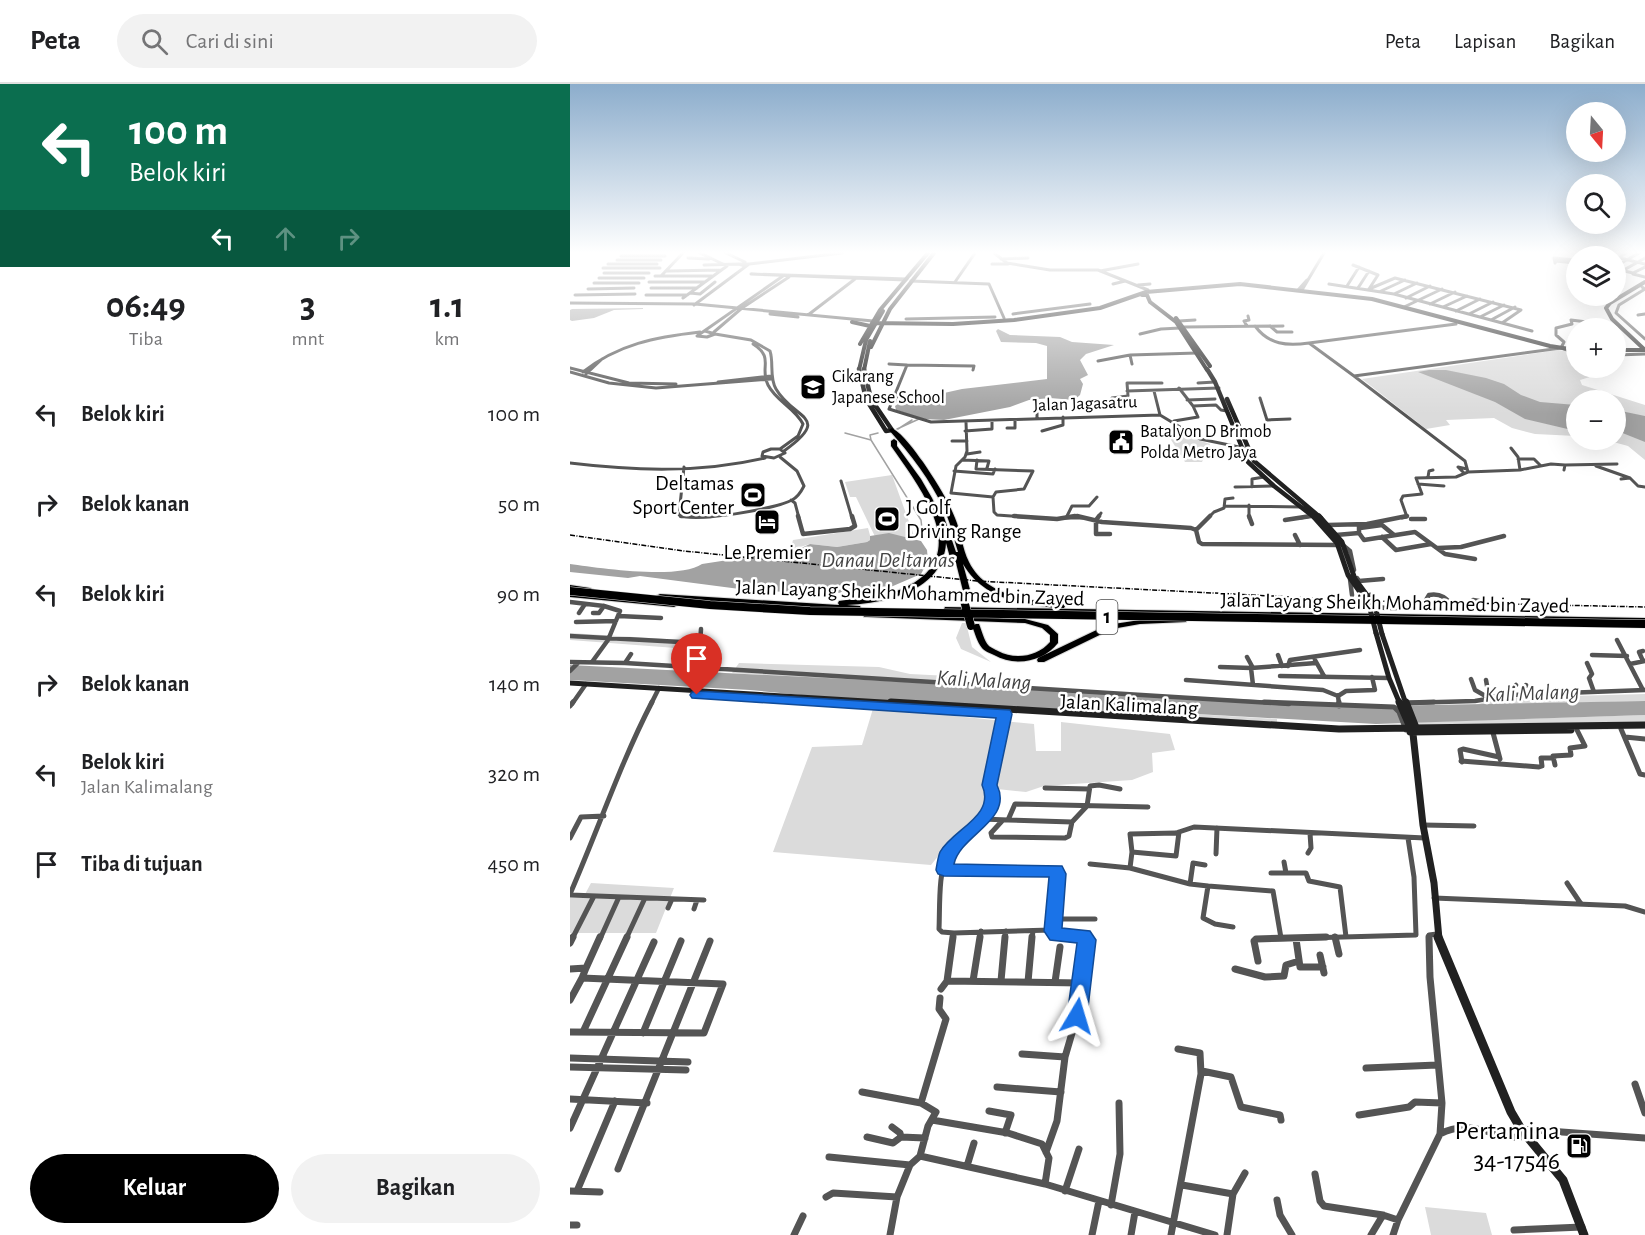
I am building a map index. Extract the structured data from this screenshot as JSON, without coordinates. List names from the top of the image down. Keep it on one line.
{"streets":{"highway":["Jalan Layang Sheikh Mohammed bin Zayed","1"],"main road":["Jalan Kalimalang"],"street":["Jalan Jagasatru"]},"crossings":[["Jalan Layang Sheikh Mohammed bin Zayed","1"]],"water":["Danau Deltamas","Kali Malang"],"places":{"school or university":["Cikarang Japanese School"],"public building":["Batalyon D Brimob Polda Metro Jaya"],"sports":["Deltamas Sport Center","J Golf Driving Range"],"hotel":["Le Premier"],"fuel station":["Pertamina 34-17546"]},"north":"bottom","page":{"header":"Peta","search":"Cari di sini","nav":["Peta","Lapisan","Bagikan"],"turn":["100 m","Belok kiri"],"map_buttons":["+","−"],"eta":["06:49","Tiba","3","mnt","1.1","km"],"list":[{"name":"Belok kiri","value":"100 m"},{"name":"Belok kanan","value":"50 m"},{"name":"Belok kiri","value":"90 m"},{"name":"Belok kanan","value":"140 m"},{"name":"Belok kiri","note":"Jalan Kalimalang","value":"320 m"},{"name":"Tiba di tujuan","value":"450 m"}],"buttons":["Keluar","Bagikan"]}}
